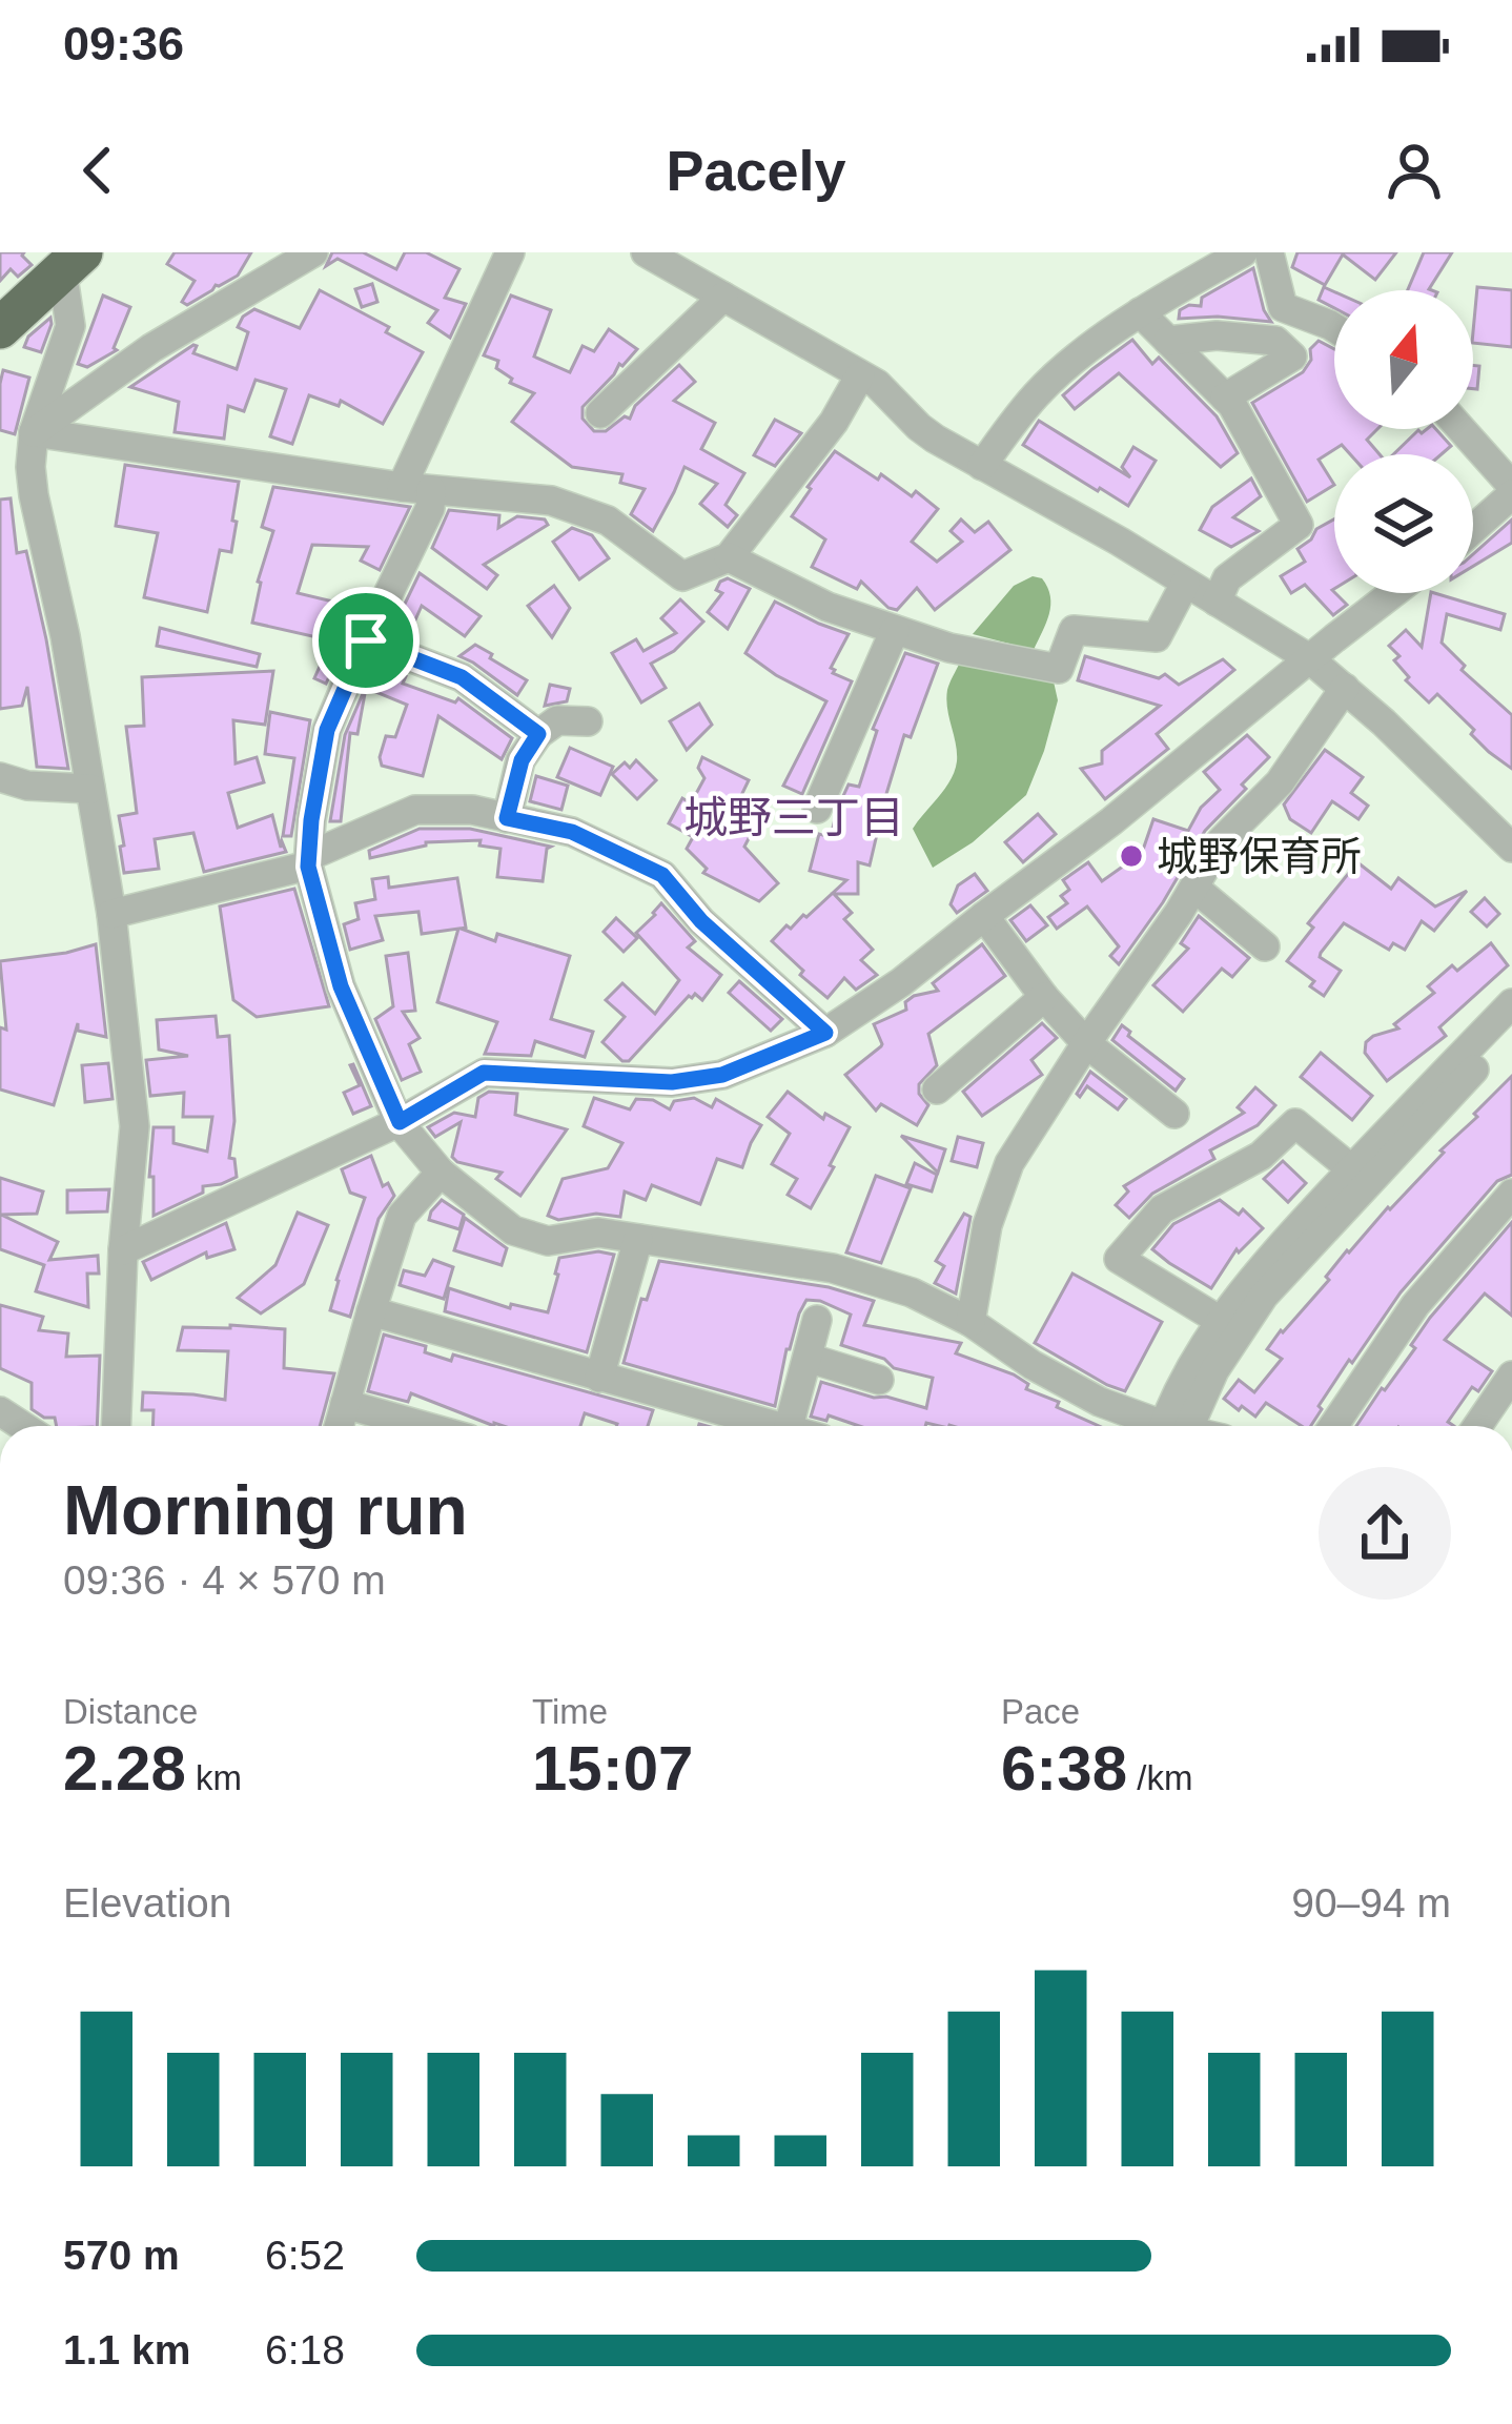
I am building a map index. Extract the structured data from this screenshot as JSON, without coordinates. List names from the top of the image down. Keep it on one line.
{"districts":["城野三丁目"],"places":["城野保育所"],"north":"top","page":{"status":"09:36","header":"Pacely","heading":["Morning run","09:36 · 4 × 570 m"],"stats":[["Distance","2.28 km"],["Time","15:07"],["Pace","6:38 /km"]],"chart":["Elevation","90–94 m"],"list":[{"name":"570 m","note":"6:52"},{"name":"1.1 km","note":"6:18"}]}}
